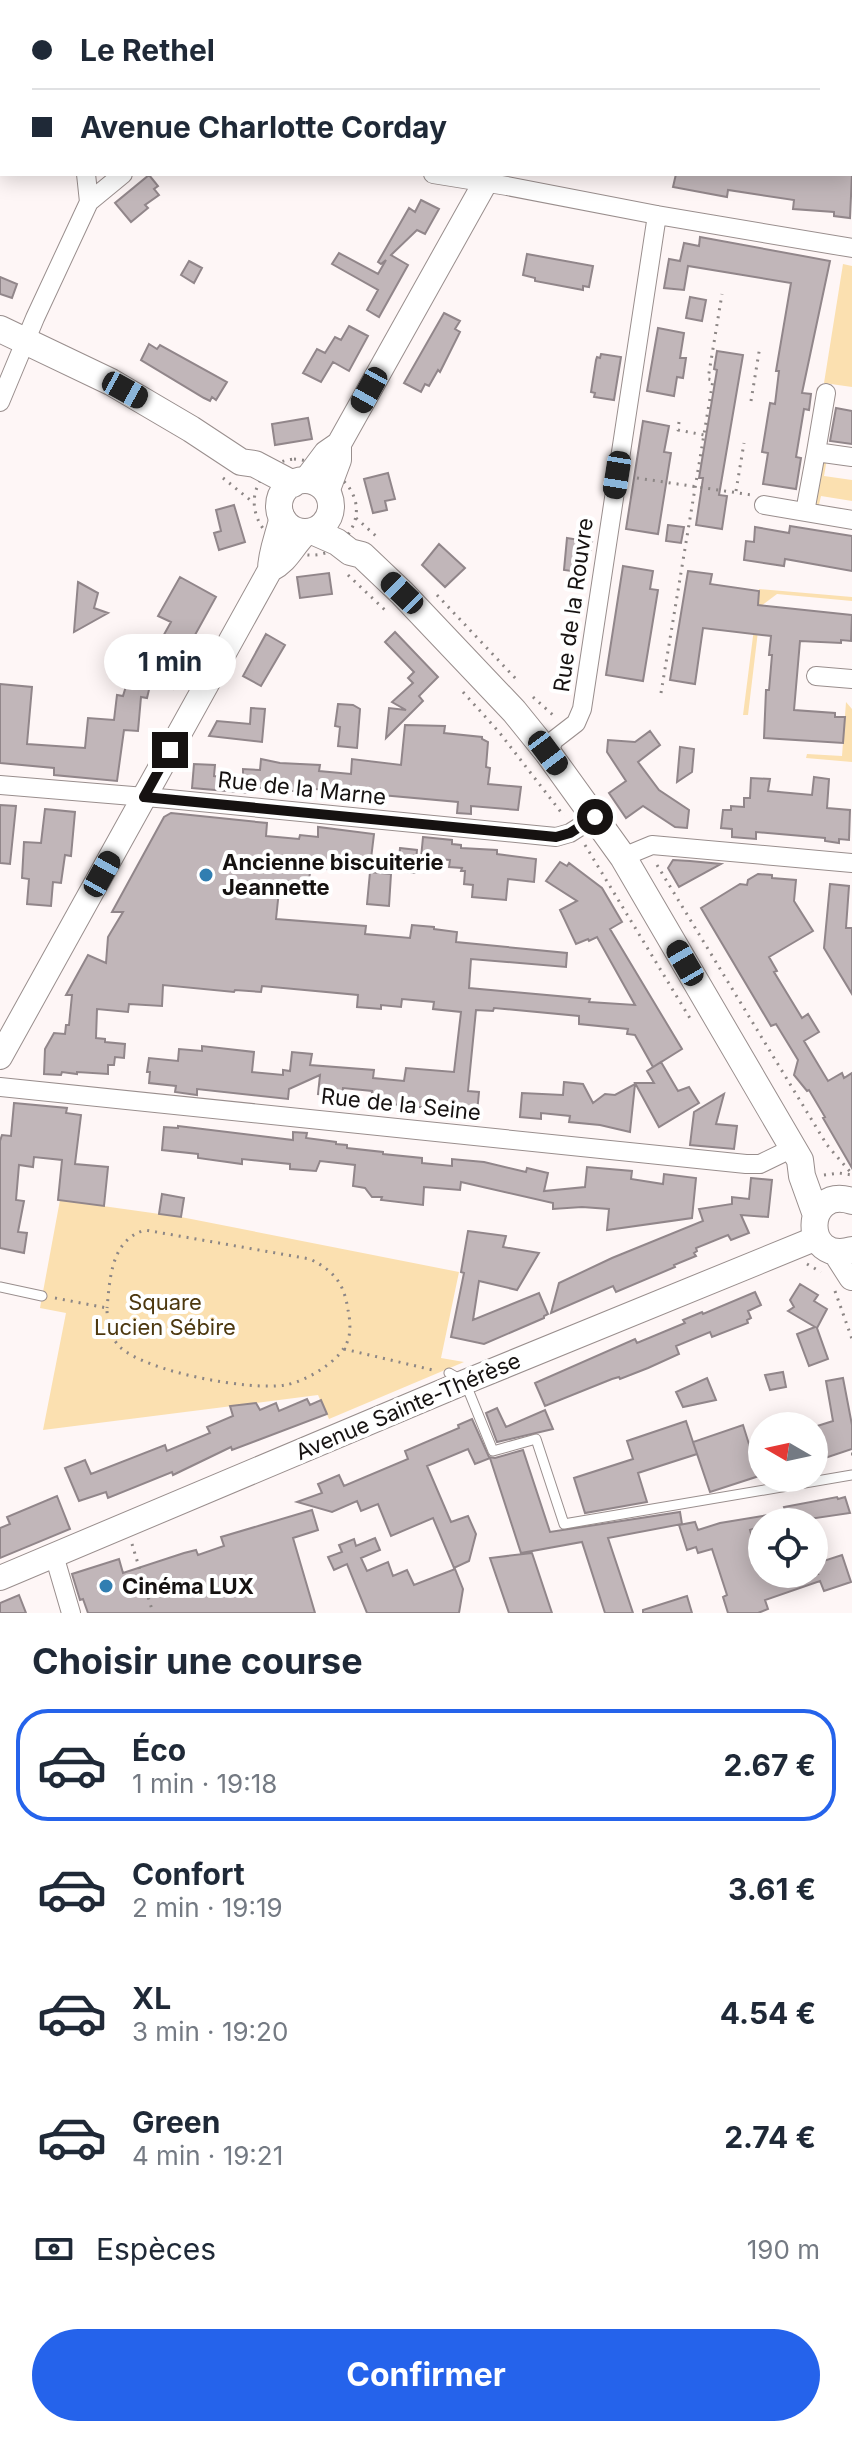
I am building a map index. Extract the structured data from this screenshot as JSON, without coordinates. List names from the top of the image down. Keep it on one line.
{"streets":{"street":["Rue de la Rouvre","Rue de la Marne","Rue de la Seine","Avenue Sainte-Thérèse"]},"parks":["Square Lucien Sébire"],"places":["Ancienne biscuiterie Jeannette","Cinéma LUX"],"north":"left","page":{"banner":["Le Rethel","Avenue Charlotte Corday"],"bubble":"1 min","heading":"Choisir une course","list":[{"name":"Éco","note":"1 min · 19:18","value":"2.67 €"},{"name":"Confort","note":"2 min · 19:19","value":"3.61 €"},{"name":"XL","note":"3 min · 19:20","value":"4.54 €"},{"name":"Green","note":"4 min · 19:21","value":"2.74 €"}],"pay":["Espèces","190 m"],"buttons":"Confirmer"}}
